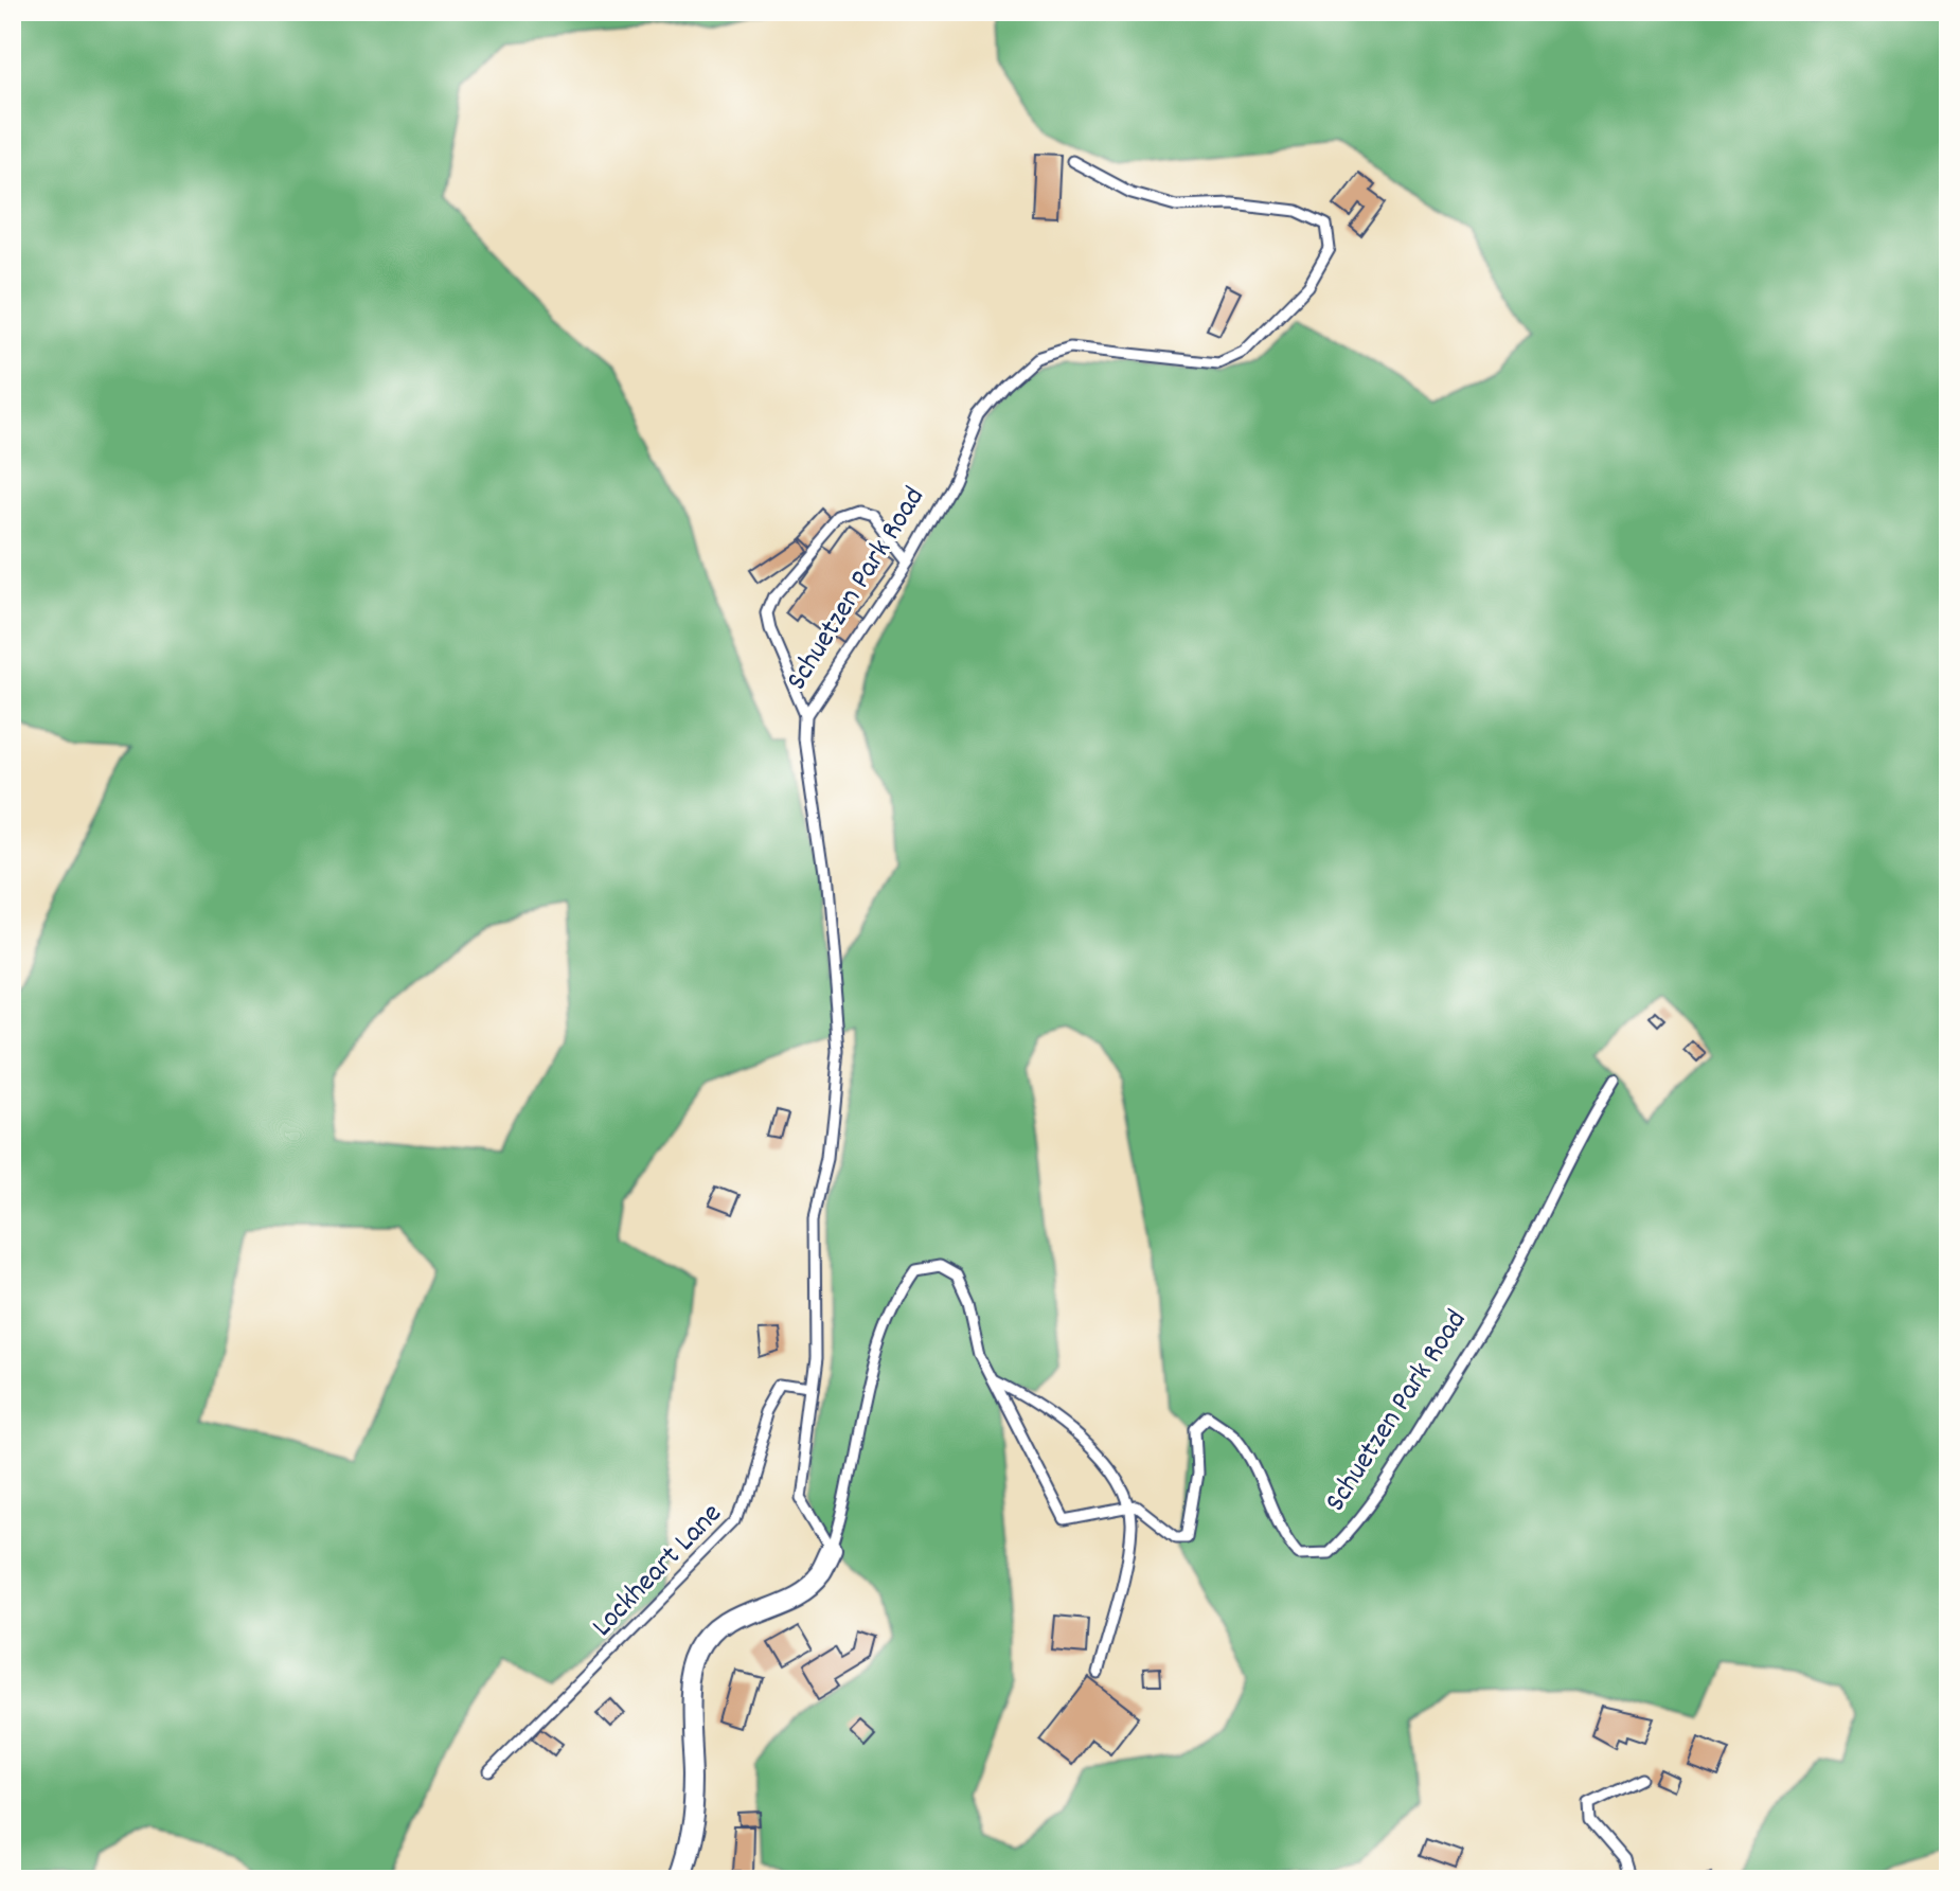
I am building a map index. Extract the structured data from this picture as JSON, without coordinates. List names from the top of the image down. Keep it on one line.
{"streets":{"lane":["Schuetzen Park Road","Lockheart Lane"]},"crossings":[["Schuetzen Park Road","Lockheart Lane"]]}
